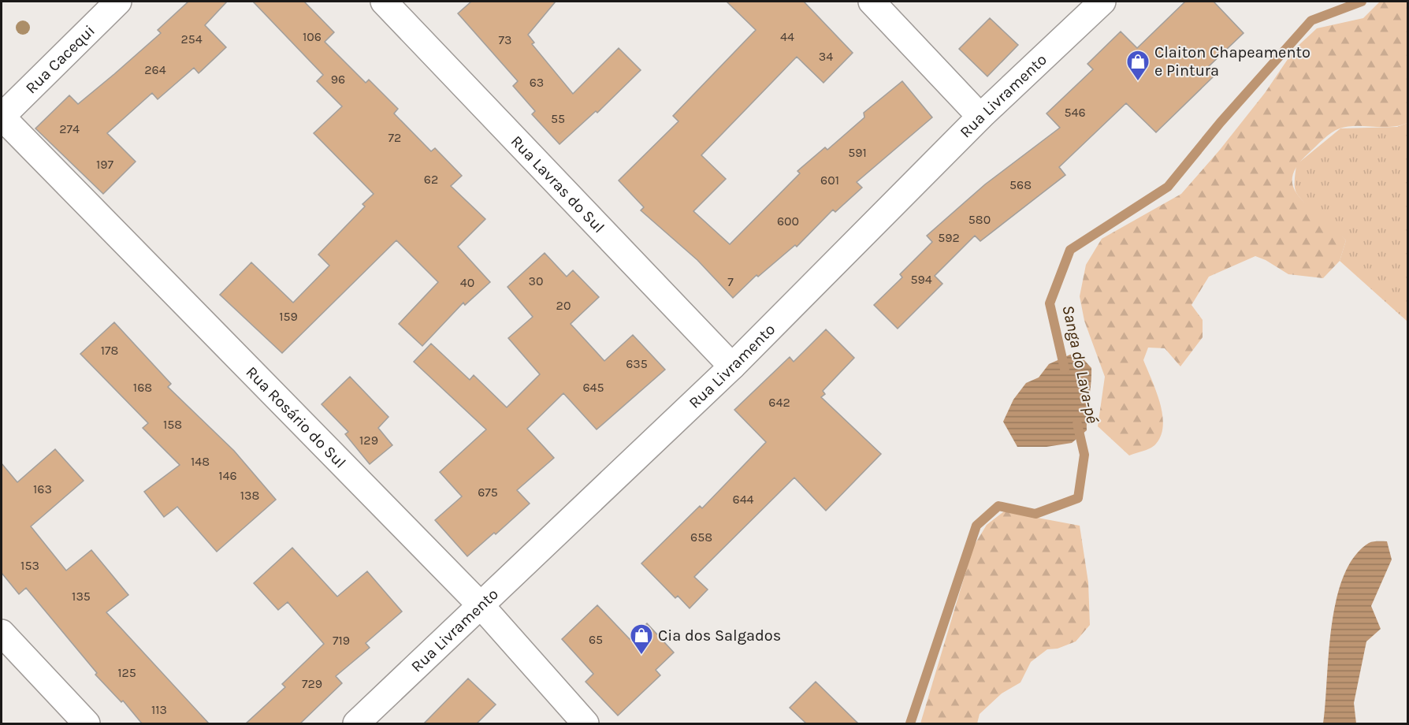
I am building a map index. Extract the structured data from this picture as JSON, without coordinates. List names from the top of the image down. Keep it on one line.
{"streets":{"street":["Rua Cacequi","Rua Livramento","Rua Lavras do Sul","Rua Rosário do Sul"]},"crossings":[["Rua Cacequi","Rua Rosário do Sul"],["Rua Livramento","Rua Lavras do Sul"],["Rua Livramento","Rua Rosário do Sul"]],"water":["Sanga do Lava-pé"],"places":{"shop":["Claiton Chapeamento e Pintura","Cia dos Salgados"]},"house_numbers":["106","44","254","73","34","264","96","63","546","55","274","72","591","197","62","601","568","580","600","592","594","30","7","40","20","159","178","635","168","645","642","158","129","148","146","163","675","138","644","658","153","135","65","719","125","729","113"]}
